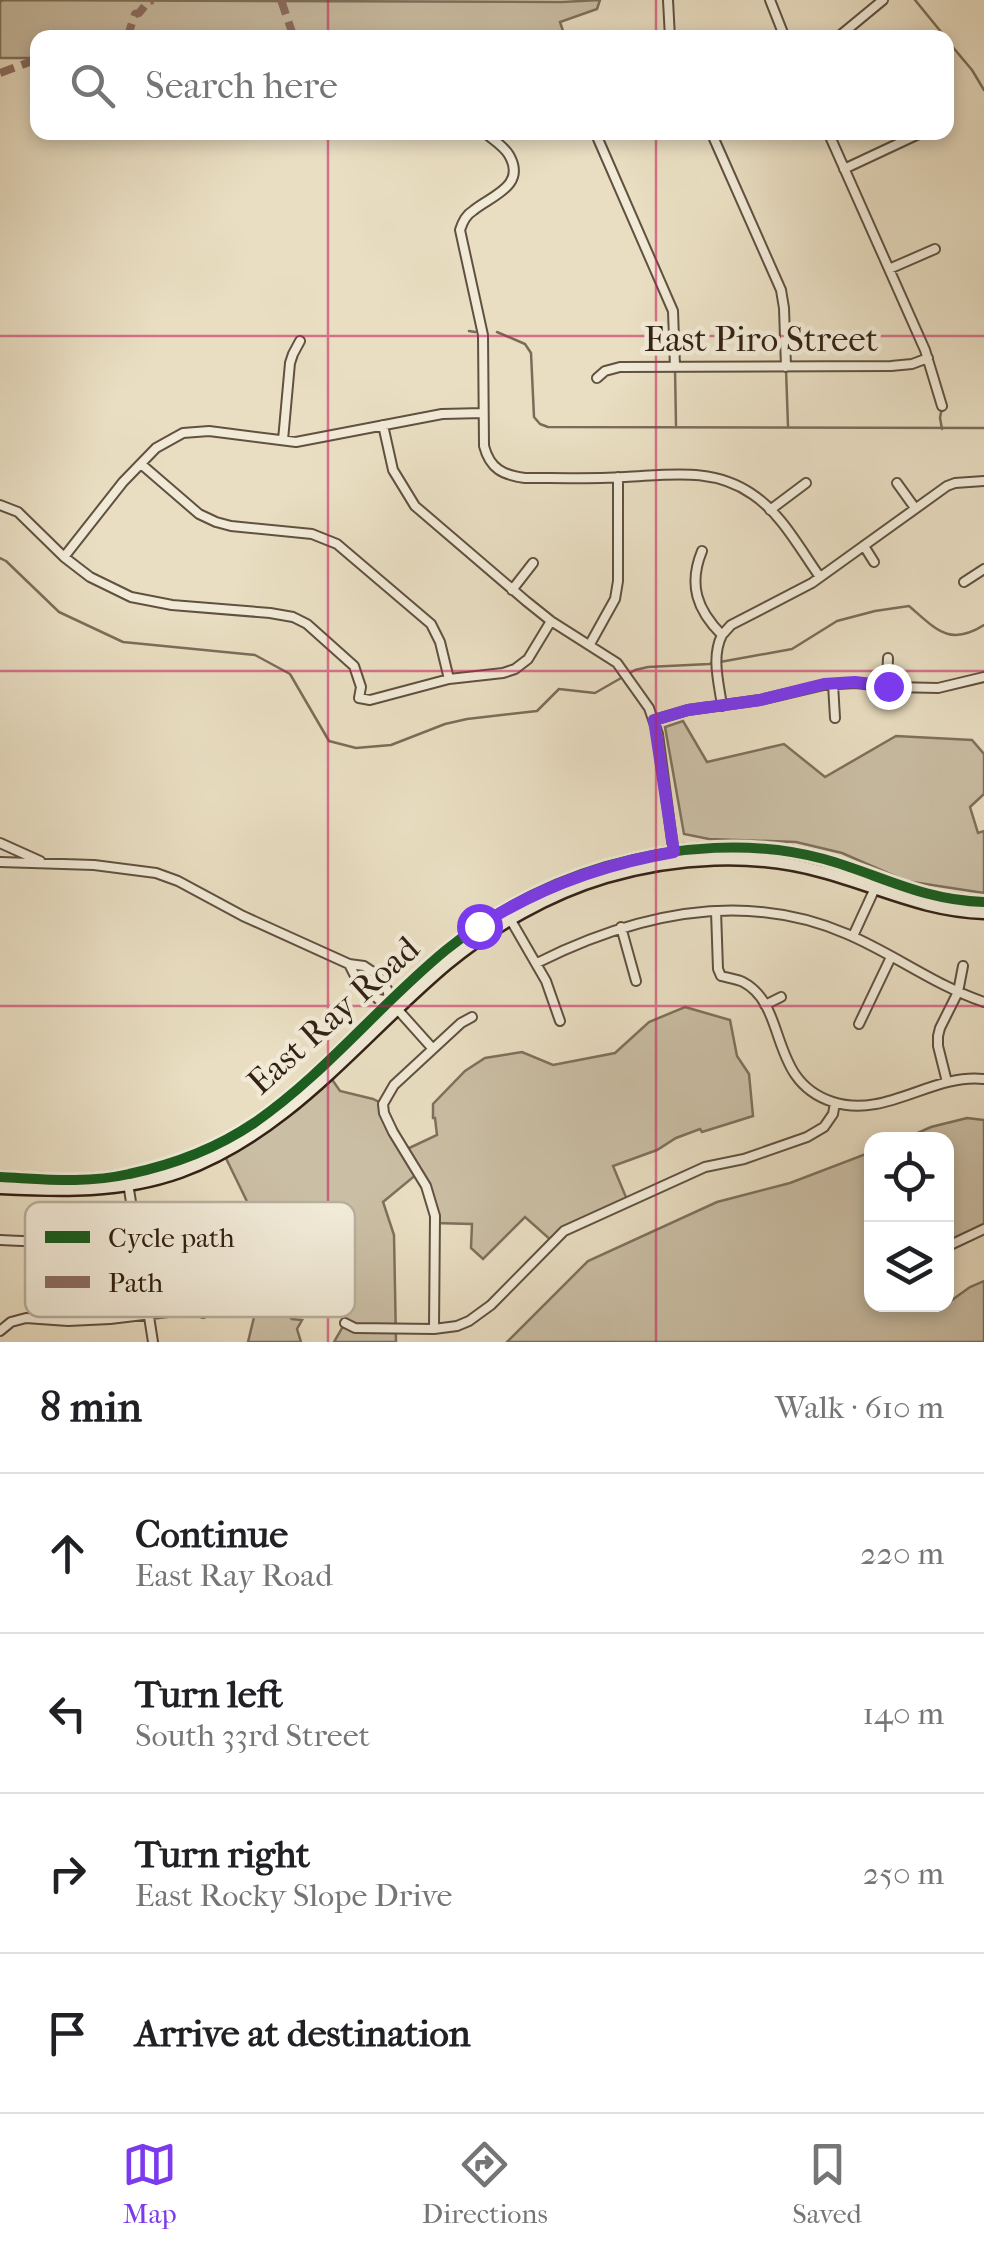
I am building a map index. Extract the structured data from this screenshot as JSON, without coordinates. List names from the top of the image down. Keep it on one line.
{"streets":{"main road":["East Ray Road"],"street":["East Piro Street"]},"legend":["Cycle path","Path"],"page":{"search":"Search here","heading":["8 min","Walk · 610 m"],"list":[["Continue","East Ray Road","220 m"],["Turn left","South 33rd Street","140 m"],["Turn right","East Rocky Slope Drive","250 m"],"Arrive at destination"],"nav":["Map","Directions","Saved"]}}
